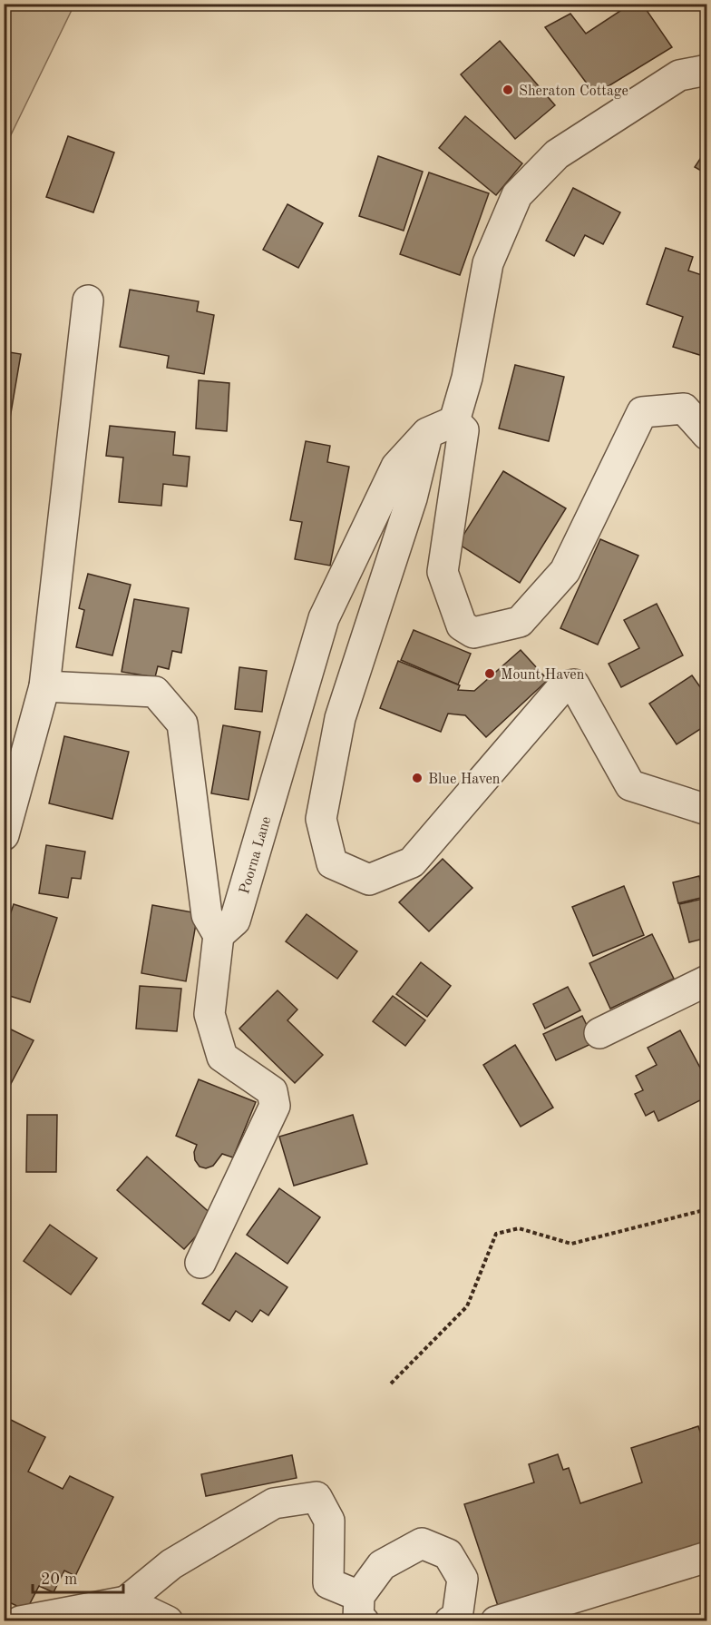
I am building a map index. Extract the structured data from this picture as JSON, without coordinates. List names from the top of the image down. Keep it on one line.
{"streets":{"street":["Poorna Lane"]},"places":["Sheraton Cottage","Mount Haven","Blue Haven"],"scale_bar":"20 m"}
